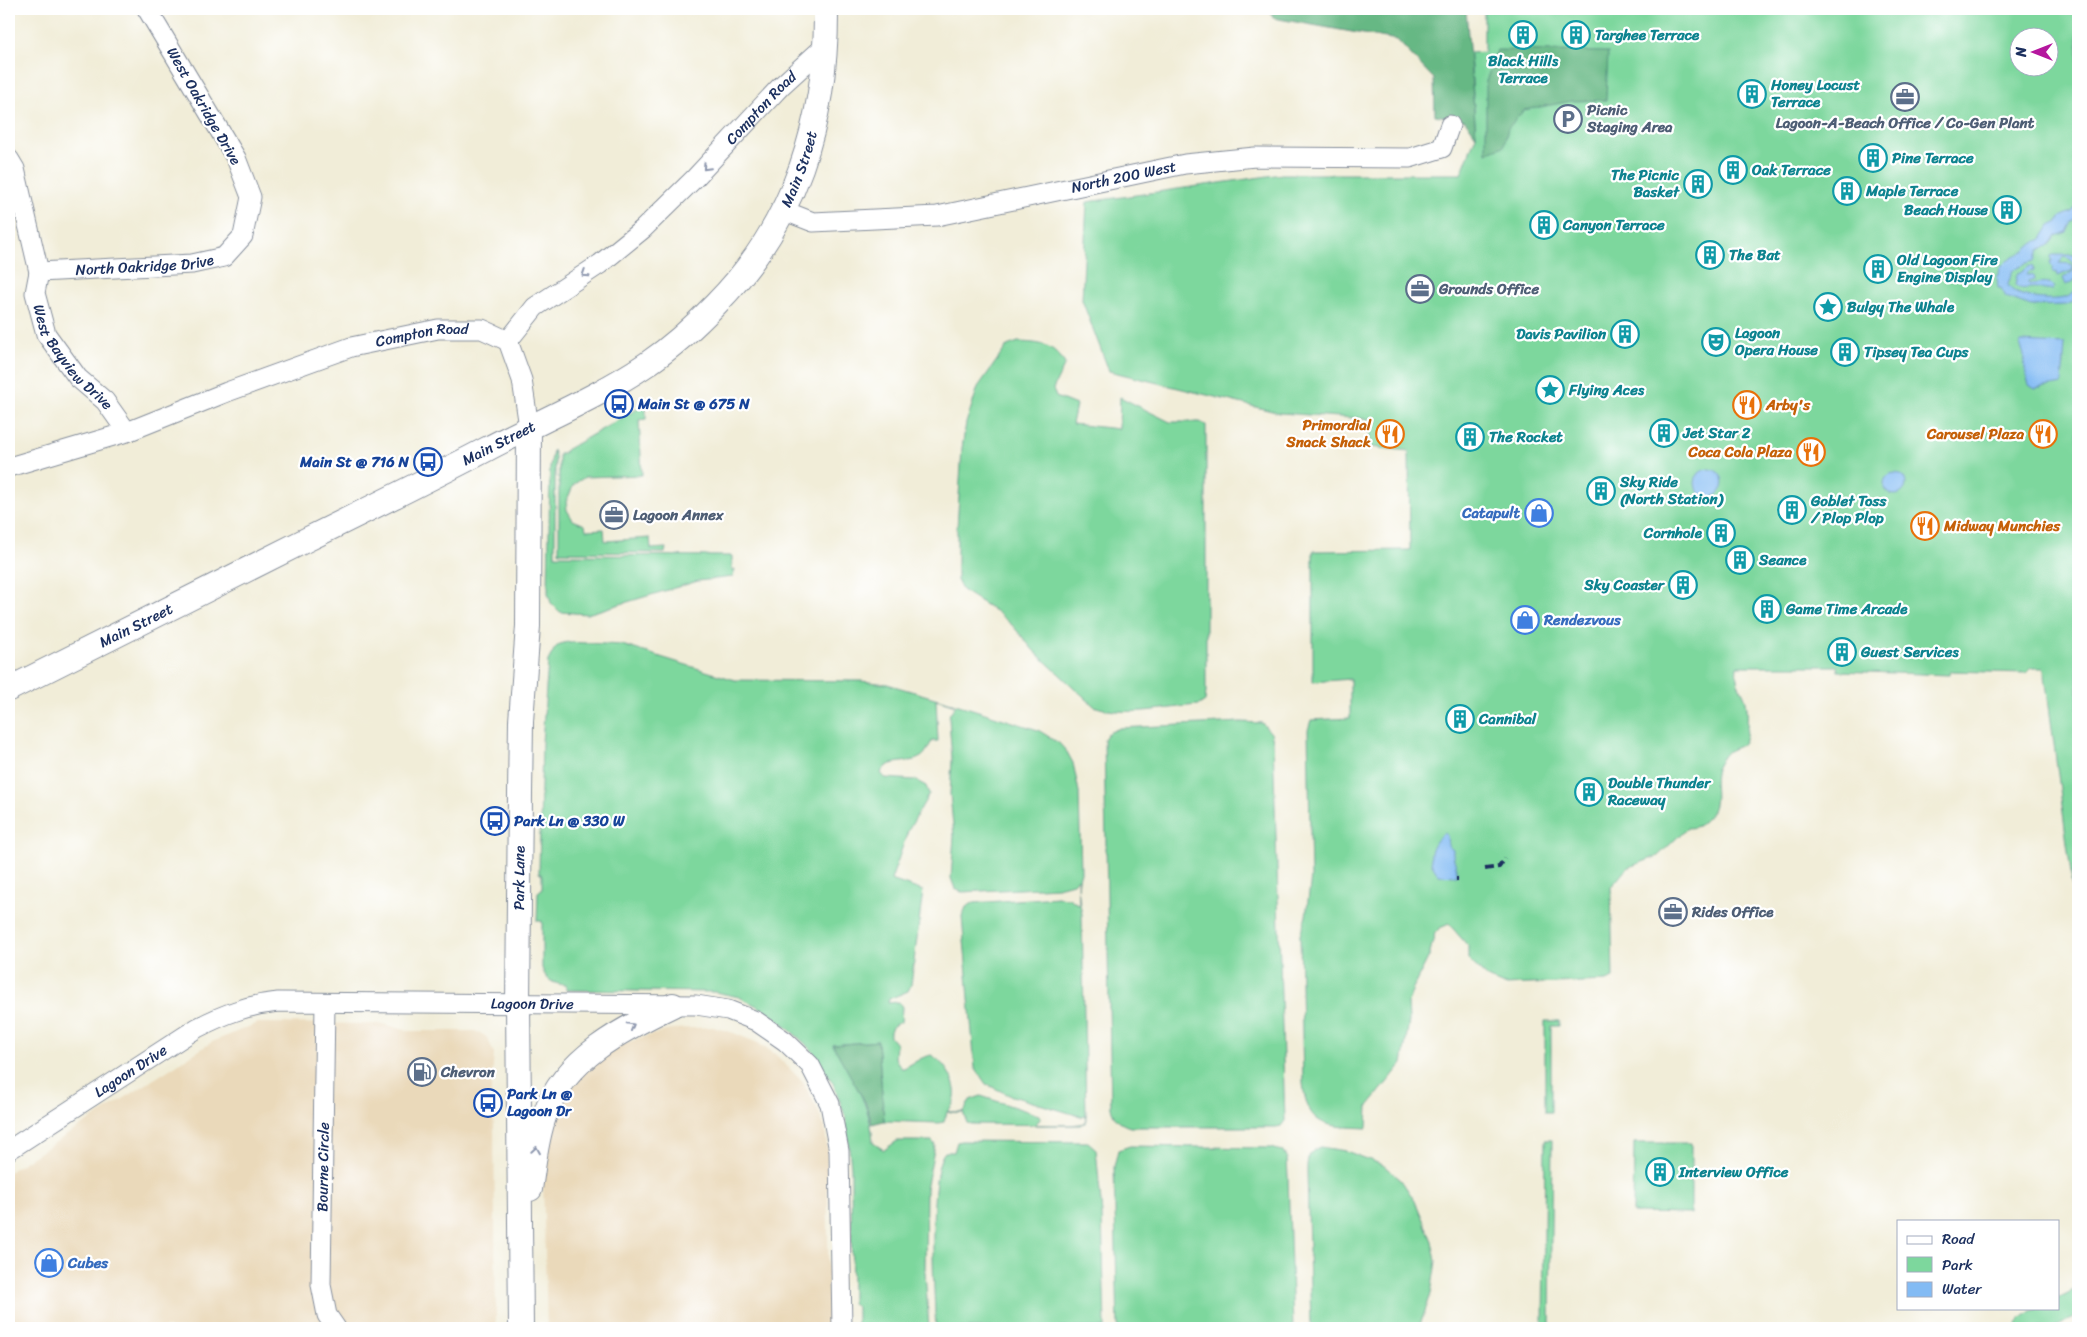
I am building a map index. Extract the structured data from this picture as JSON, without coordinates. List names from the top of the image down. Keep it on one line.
{"streets":{"main road":["Main Street","Park Lane"],"street":["West Oakridge Drive","Compton Road","North 200 West","North Oakridge Drive","West Bayview Drive","Lagoon Drive","Bourne Circle"]},"crossings":[["West Oakridge Drive","North Oakridge Drive"],["Compton Road","Main Street"],["Compton Road","West Bayview Drive"],["Main Street","North 200 West"],["Main Street","Park Lane"],["North Oakridge Drive","West Bayview Drive"],["Park Lane","Lagoon Drive"],["Lagoon Drive","Bourne Circle"]],"one_way":["Compton Road"],"places":{"building":["Black Hills Terrace","Targhee Terrace","Honey Locust Terrace","Pine Terrace","Oak Terrace","The Picnic Basket","Maple Terrace","Beach House","Canyon Terrace","The Bat","Old Lagoon Fire Engine Display","Davis Pavilion","Tipsey Tea Cups","Jet Star 2","The Rocket","Sky Ride (North Station)","Goblet Toss / Plop Plop","Cornhole","Seance","Sky Coaster","Game Time Arcade","Guest Services","Cannibal","Double Thunder Raceway","Interview Office"],"office":["Lagoon-A-Beach Office / Co-Gen Plant","Grounds Office","Lagoon Annex","Rides Office"],"parking":["Picnic Staging Area"],"place":["Bulgy The Whale","Flying Aces"],"theatre":["Lagoon Opera House"],"bus stop":["Main St @ 675 N","Main St @ 716 N","Park Ln @ 330 W","Park Ln @ Lagoon Dr"],"restaurant":["Arby's","Primordial Snack Shack","Carousel Plaza","Coca Cola Plaza","Midway Munchies"],"shop":["Catapult","Rendezvous","Cubes"],"fuel station":["Chevron"]},"legend":["Road","Park","Water"],"north":"left"}
